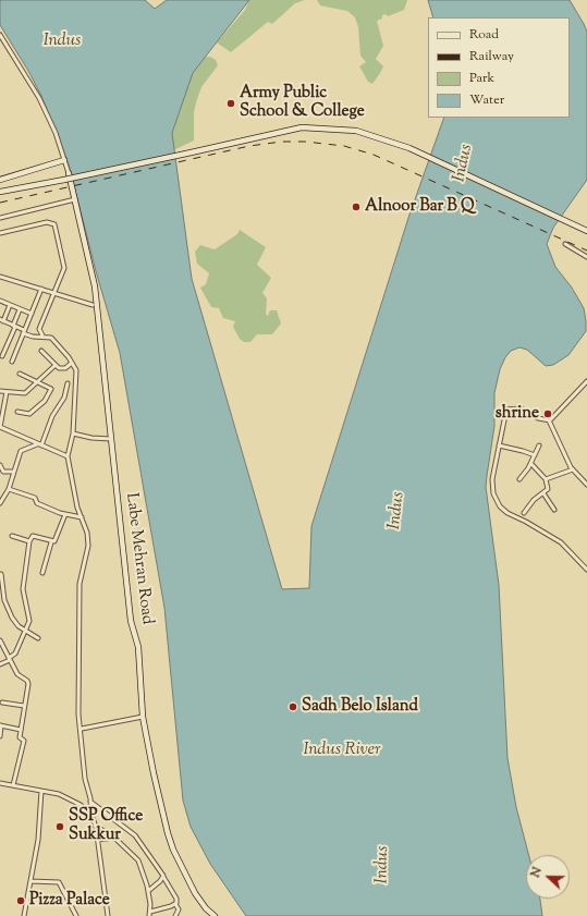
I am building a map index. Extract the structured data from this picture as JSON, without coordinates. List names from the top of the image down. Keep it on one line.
{"streets":{"street":["Labe Mehran Road"]},"water":["Indus","Indus River"],"places":["Army Public School & College","Alnoor Bar B Q","shrine","Sadh Belo Island","SSP Office Sukkur","Pizza Palace"],"legend":["Road","Railway","Park","Water"],"north":"left"}
